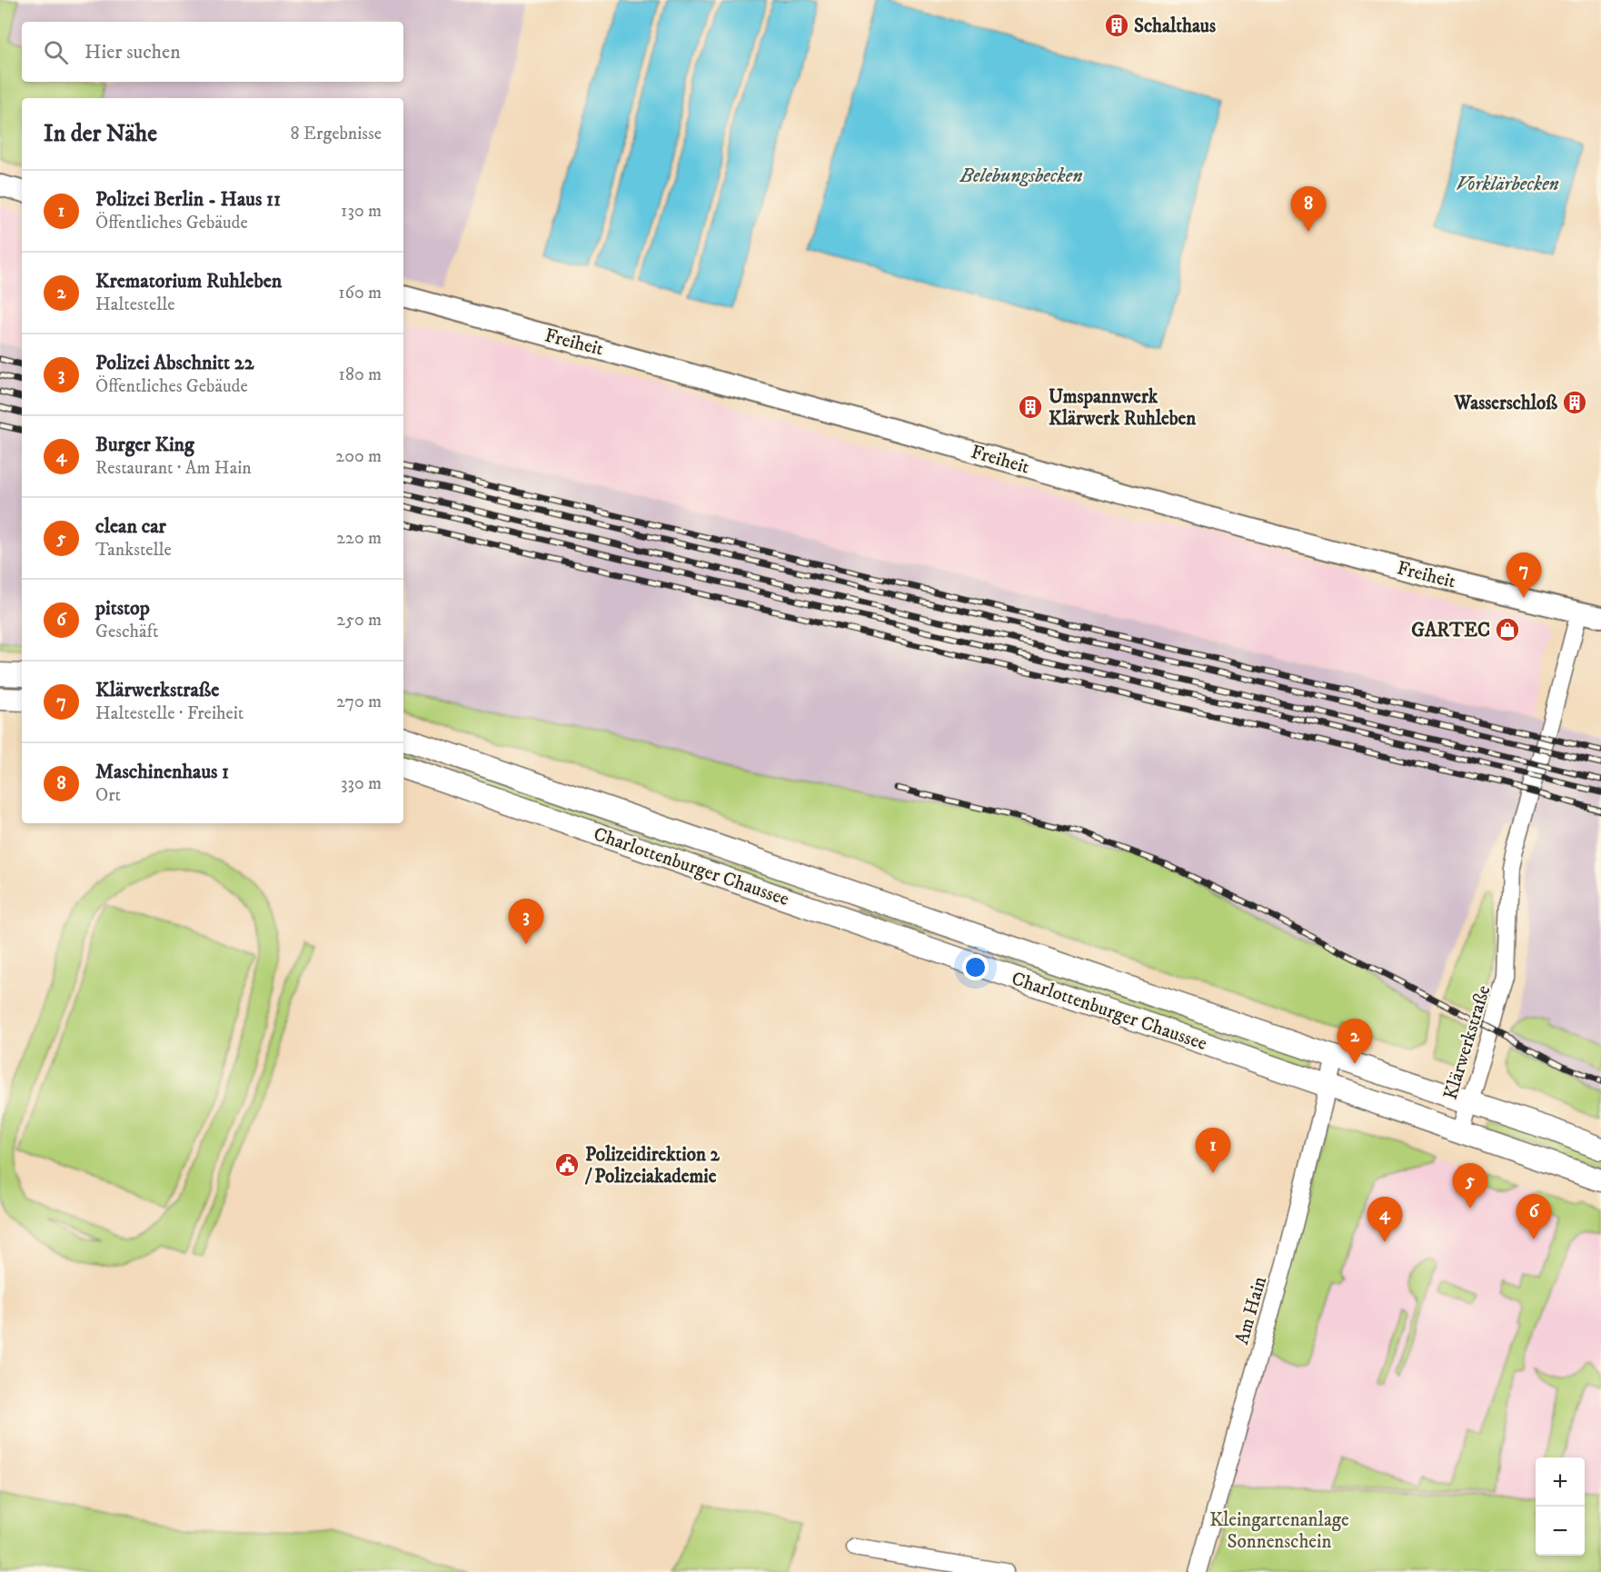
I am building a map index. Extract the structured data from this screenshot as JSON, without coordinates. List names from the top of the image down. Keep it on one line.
{"streets":{"main road":["Charlottenburger Chaussee"],"street":["Freiheit","Klärwerkstraße","Am Hain"]},"crossings":[["Freiheit","Klärwerkstraße"],["Charlottenburger Chaussee","Klärwerkstraße"],["Charlottenburger Chaussee","Am Hain"]],"water":["Belebungsbecken","Vorklärbecken"],"parks":["Kleingartenanlage Sonnenschein"],"places":{"building":["Schalthaus","Wasserschloß","Umspannwerk Klärwerk Ruhleben"],"shop":["GARTEC"],"public building":["Polizeidirektion 2 / Polizeiakademie"]},"page":{"search":"Hier suchen","heading":["In der Nähe","8 Ergebnisse"],"list":[{"mark":"1","name":"Polizei Berlin - Haus 11","note":"Öffentliches Gebäude","value":"130 m"},{"mark":"2","name":"Krematorium Ruhleben","note":"Haltestelle","value":"160 m"},{"mark":"3","name":"Polizei Abschnitt 22","note":"Öffentliches Gebäude","value":"180 m"},{"mark":"4","name":"Burger King","note":"Restaurant · Am Hain","value":"200 m"},{"mark":"5","name":"clean car","note":"Tankstelle","value":"220 m"},{"mark":"6","name":"pitstop","note":"Geschäft","value":"250 m"},{"mark":"7","name":"Klärwerkstraße","note":"Haltestelle · Freiheit","value":"270 m"},{"mark":"8","name":"Maschinenhaus 1","note":"Ort","value":"330 m"}],"pins":["8","7","3","2","1","5","6","4"],"map_buttons":["+","−"]}}
